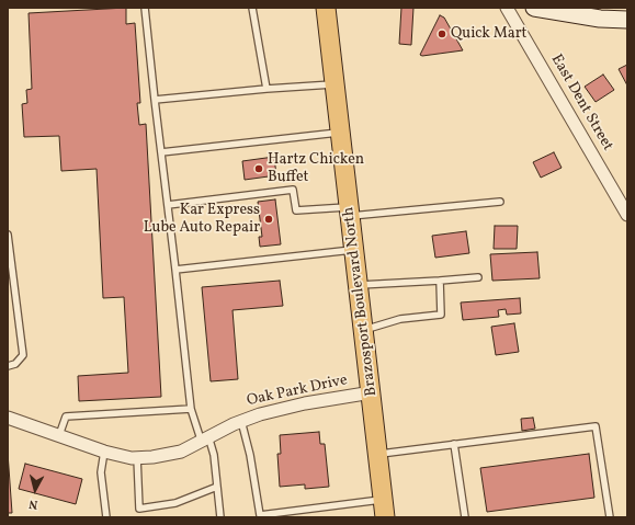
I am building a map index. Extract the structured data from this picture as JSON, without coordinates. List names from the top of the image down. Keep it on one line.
{"streets":{"main road":["Brazosport Boulevard North"],"street":["East Dent Street","Oak Park Drive"]},"crossings":[["Brazosport Boulevard North","Oak Park Drive"]],"places":["Quick Mart","Hartz Chicken Buffet","Kar Express Lube Auto Repair"],"north":"bottom"}
